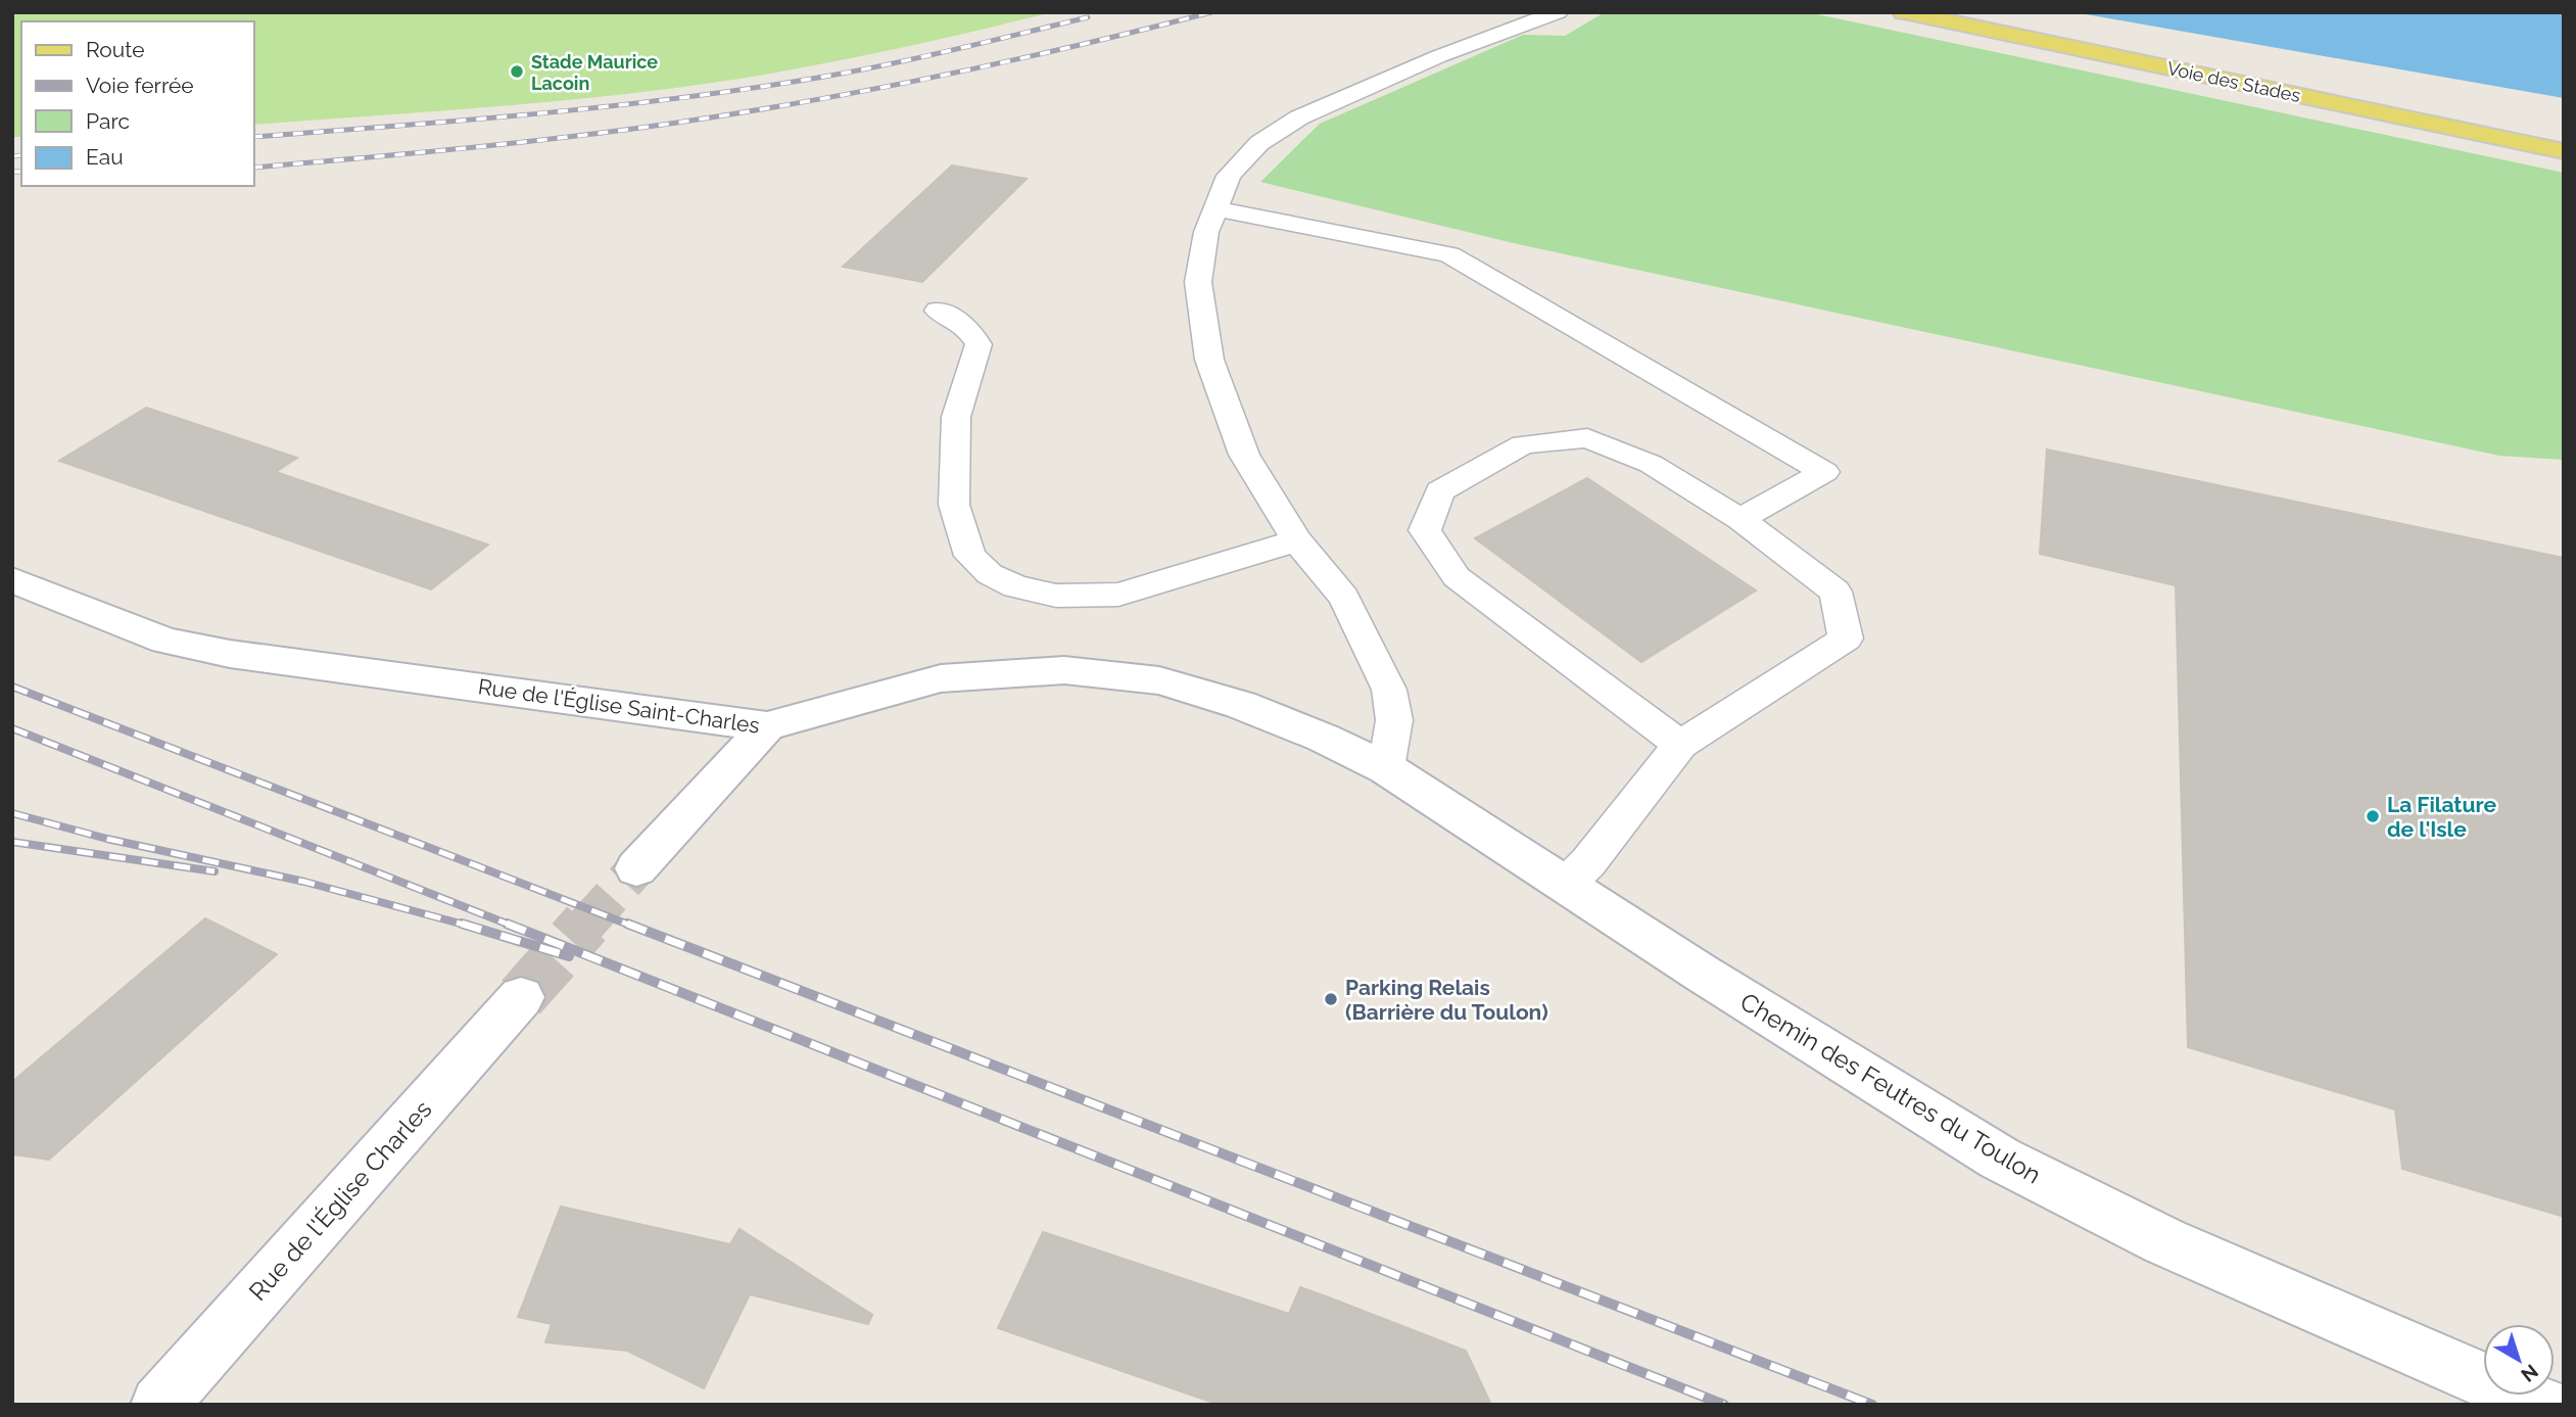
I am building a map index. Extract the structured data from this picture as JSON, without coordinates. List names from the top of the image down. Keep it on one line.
{"streets":{"main road":["Voie des Stades"],"street":["Rue de l'Église Saint-Charles","Chemin des Feutres du Toulon","Rue de l'Église Charles"]},"crossings":[["Rue de l'Église Saint-Charles","Chemin des Feutres du Toulon"]],"places":["Stade Maurice Lacoin","La Filature de l'Isle","Parking Relais (Barrière du Toulon)"],"legend":["Route","Voie ferrée","Parc","Eau"],"north":"bottom right"}
